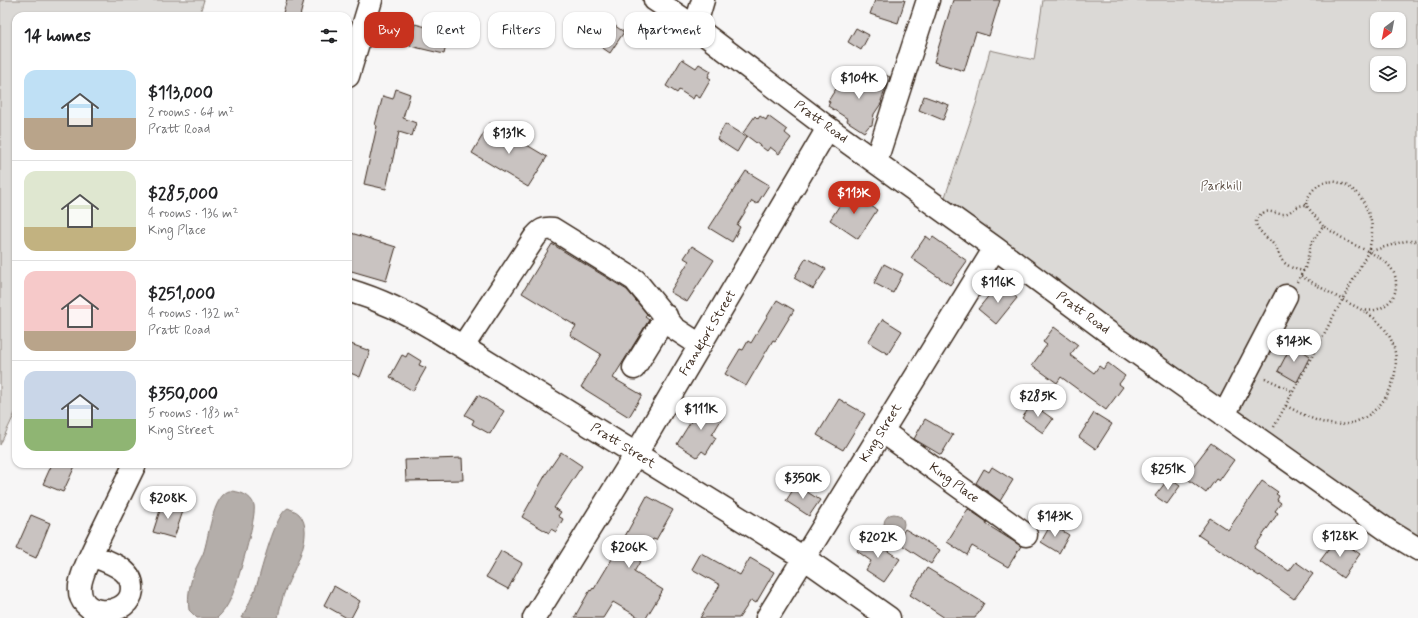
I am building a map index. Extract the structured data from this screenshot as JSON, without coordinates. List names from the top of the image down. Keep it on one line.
{"streets":{"street":["Pratt Road","Frankfort Street","King Street","Pratt Street","King Place"]},"crossings":[["Pratt Road","Frankfort Street"],["Pratt Road","King Street"],["Frankfort Street","Pratt Street"],["King Street","Pratt Street"],["King Street","King Place"]],"parks":["Parkhill"],"north":"bottom left","page":{"chip":["Buy","Rent","Filters","New","Apartment"],"heading":"14 homes","list":[{"name":"$113,000","note":"2 rooms · 64 m² · Pratt Road"},{"name":"$285,000","note":"4 rooms · 136 m² · King Place"},{"name":"$251,000","note":"4 rooms · 132 m² · Pratt Road"},{"name":"$350,000","note":"5 rooms · 183 m² · King Street"}],"price":["$104K","$131K","$113K","$116K","$143K","$285K","$111K","$251K","$350K","$208K","$143K","$128K","$202K","$206K"]}}
